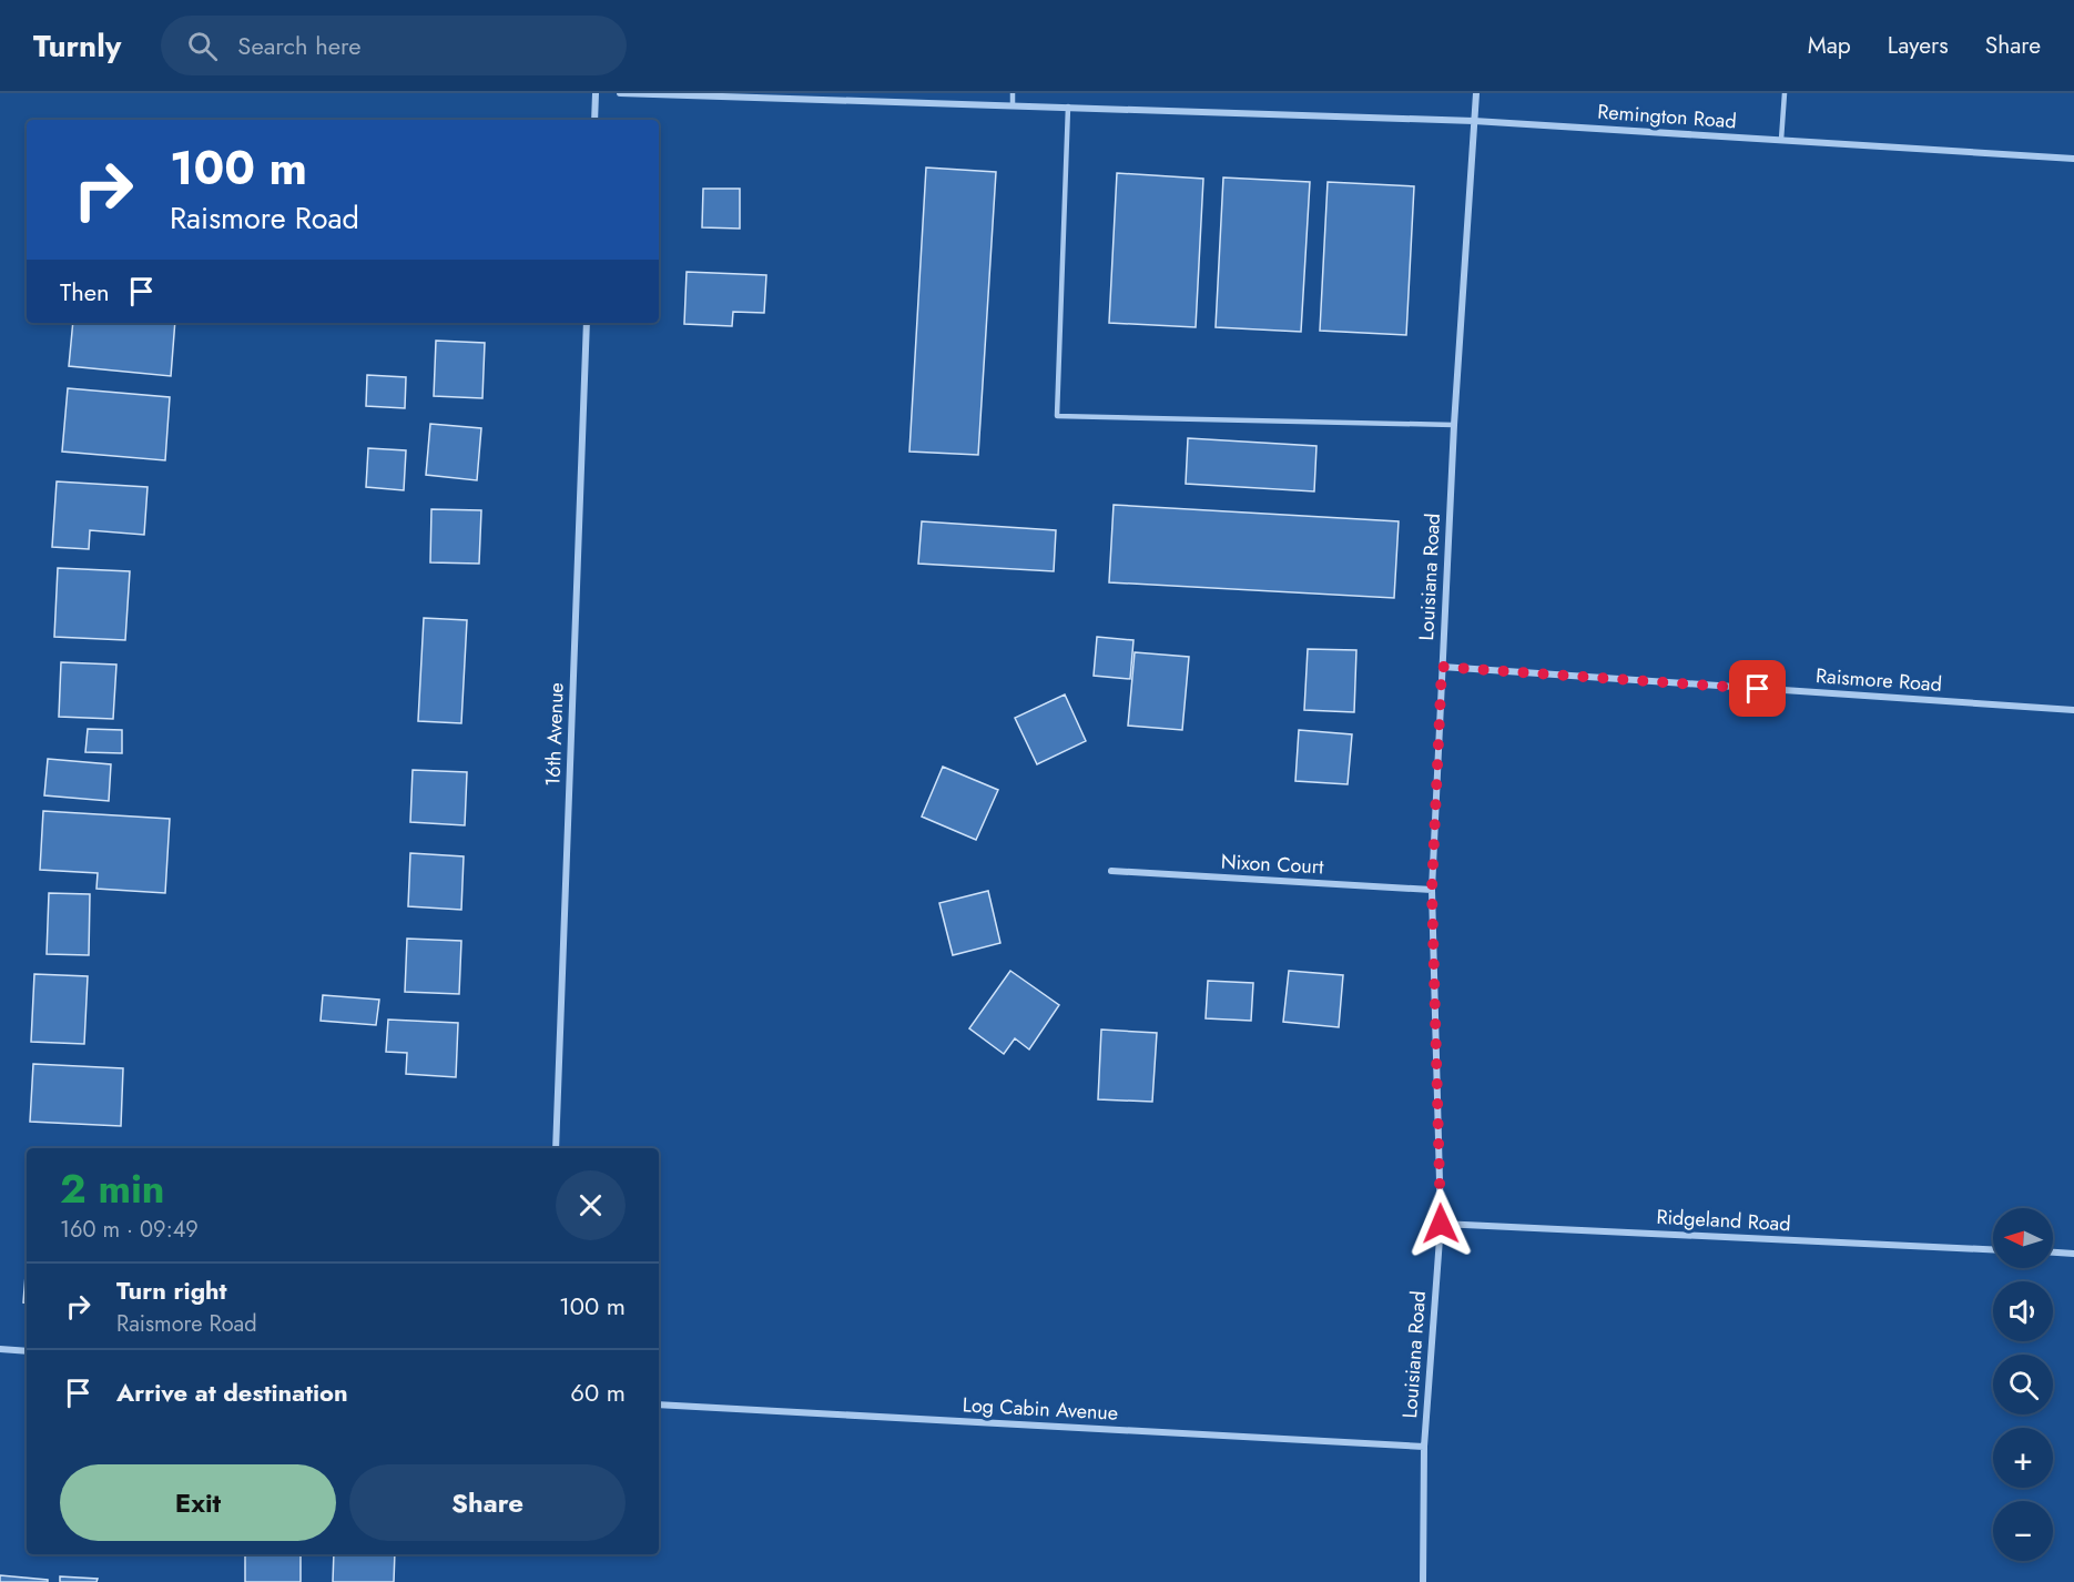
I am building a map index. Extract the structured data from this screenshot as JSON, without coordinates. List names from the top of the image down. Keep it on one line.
{"streets":{"street":["Remington Road","Louisiana Road","Raismore Road","16th Avenue","Nixon Court","Ridgeland Road","Log Cabin Avenue"]},"crossings":[["Remington Road","Louisiana Road"],["Louisiana Road","Raismore Road"],["Louisiana Road","Nixon Court"],["Louisiana Road","Ridgeland Road"],["Louisiana Road","Log Cabin Avenue"]],"north":"left","page":{"header":"Turnly","search":"Search here","nav":["Map","Layers","Share"],"turn":["100 m","Raismore Road"],"then":"Then","heading":["2 min","160 m · 09:49"],"map_buttons":["+","−"],"list":[{"name":"Turn right","note":"Raismore Road","value":"100 m"},{"name":"Arrive at destination","value":"60 m"}],"buttons":["Exit","Share"]}}
